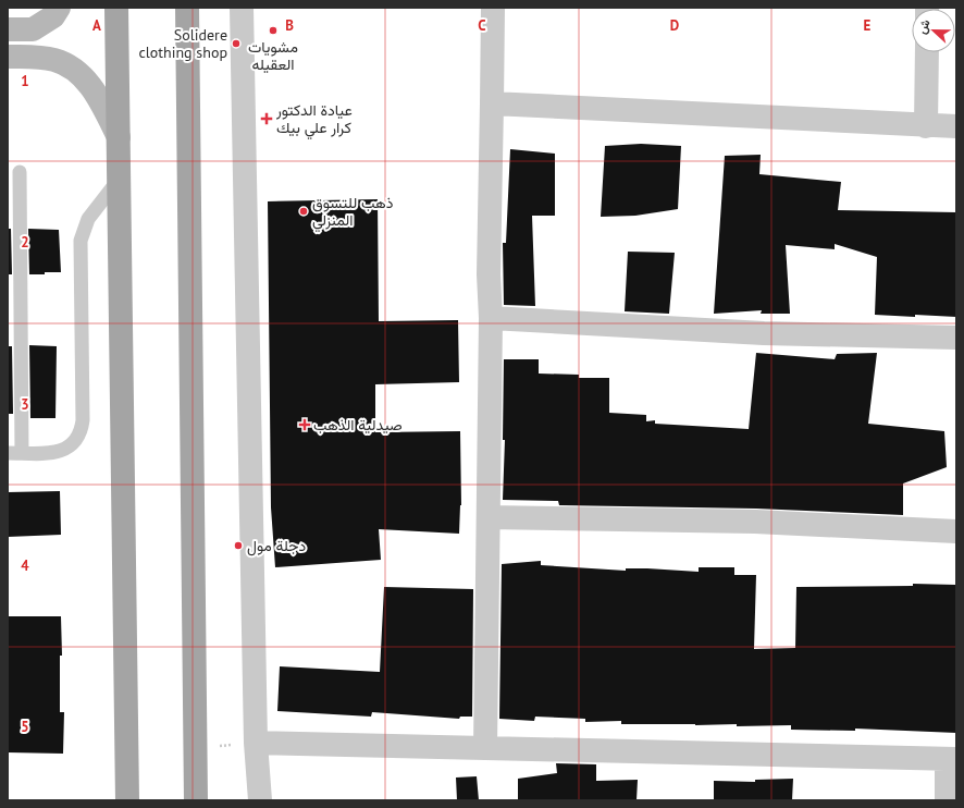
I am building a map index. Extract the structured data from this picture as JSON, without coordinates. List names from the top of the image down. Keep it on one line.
{"places":{"other":["مشويات العقيله","Solidere clothing shop","ذهب للتسوق المنزلي","دجلة مول"],"health":["عيادة الدكتور كرار علي بيك","صيدلية الذهب"]},"north":"left","grid":{"columns":["A","B","C","D","E"],"rows":["1","2","3","4","5"]}}
